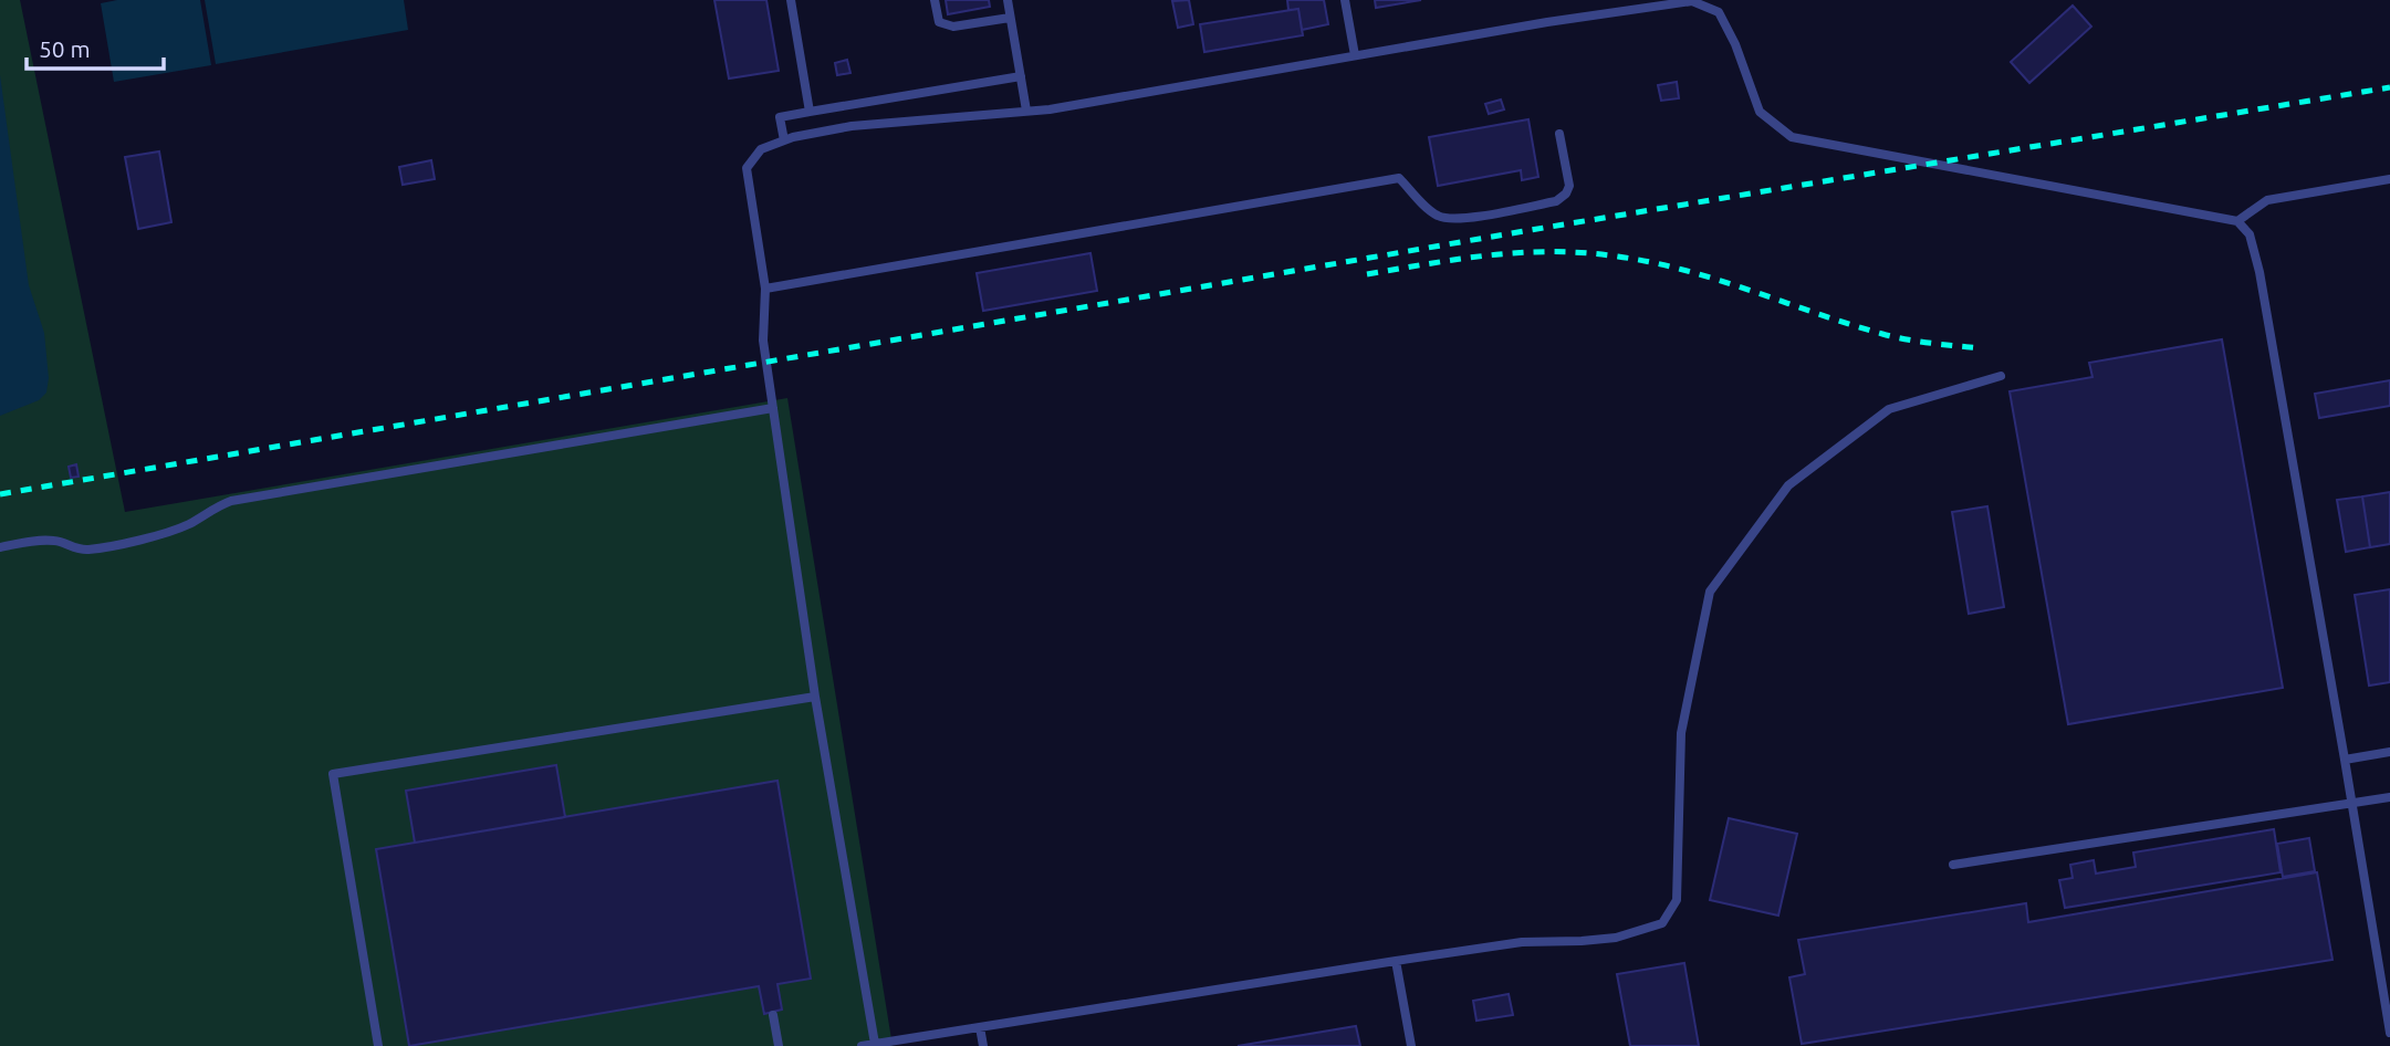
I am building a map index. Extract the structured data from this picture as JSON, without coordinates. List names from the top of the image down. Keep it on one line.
{"scale_bar":"50 m"}
